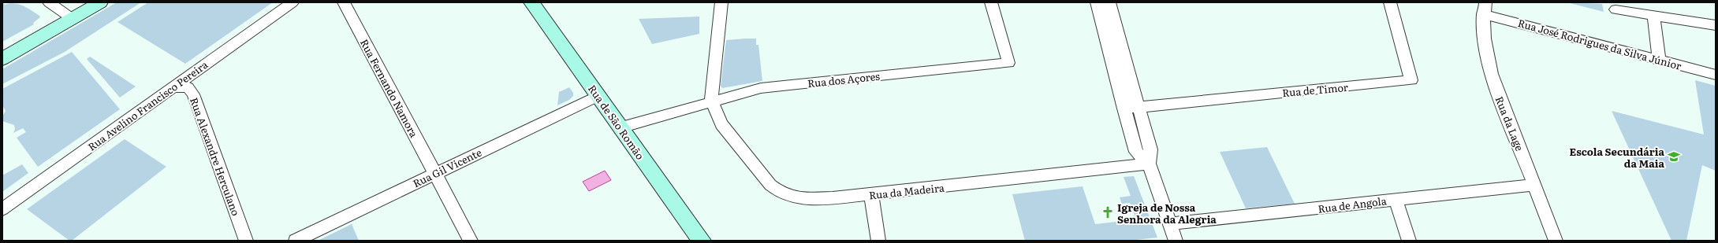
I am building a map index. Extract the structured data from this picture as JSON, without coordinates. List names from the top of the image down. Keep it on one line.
{"streets":{"main road":["Rua de São Romão"],"street":["Rua José Rodrigues da Silva Júnior","Rua dos Açores","Rua Fernando Namora","Rua de Timor","Rua Avelino Francisco Pereira","Rua da Lage","Rua Alexandre Herculano","Rua Gil Vicente","Rua da Madeira","Rua de Angola"]},"crossings":[["Rua José Rodrigues da Silva Júnior","Rua da Lage"],["Rua dos Açores","Rua de São Romão"],["Rua dos Açores","Rua da Madeira"],["Rua Fernando Namora","Rua Gil Vicente"],["Rua Avelino Francisco Pereira","Rua Alexandre Herculano"],["Rua de São Romão","Rua Gil Vicente"],["Rua da Lage","Rua de Angola"]],"places":{"school or university":["Escola Secundária da Maia"],"church":["Igreja de Nossa Senhora da Alegria"]}}
